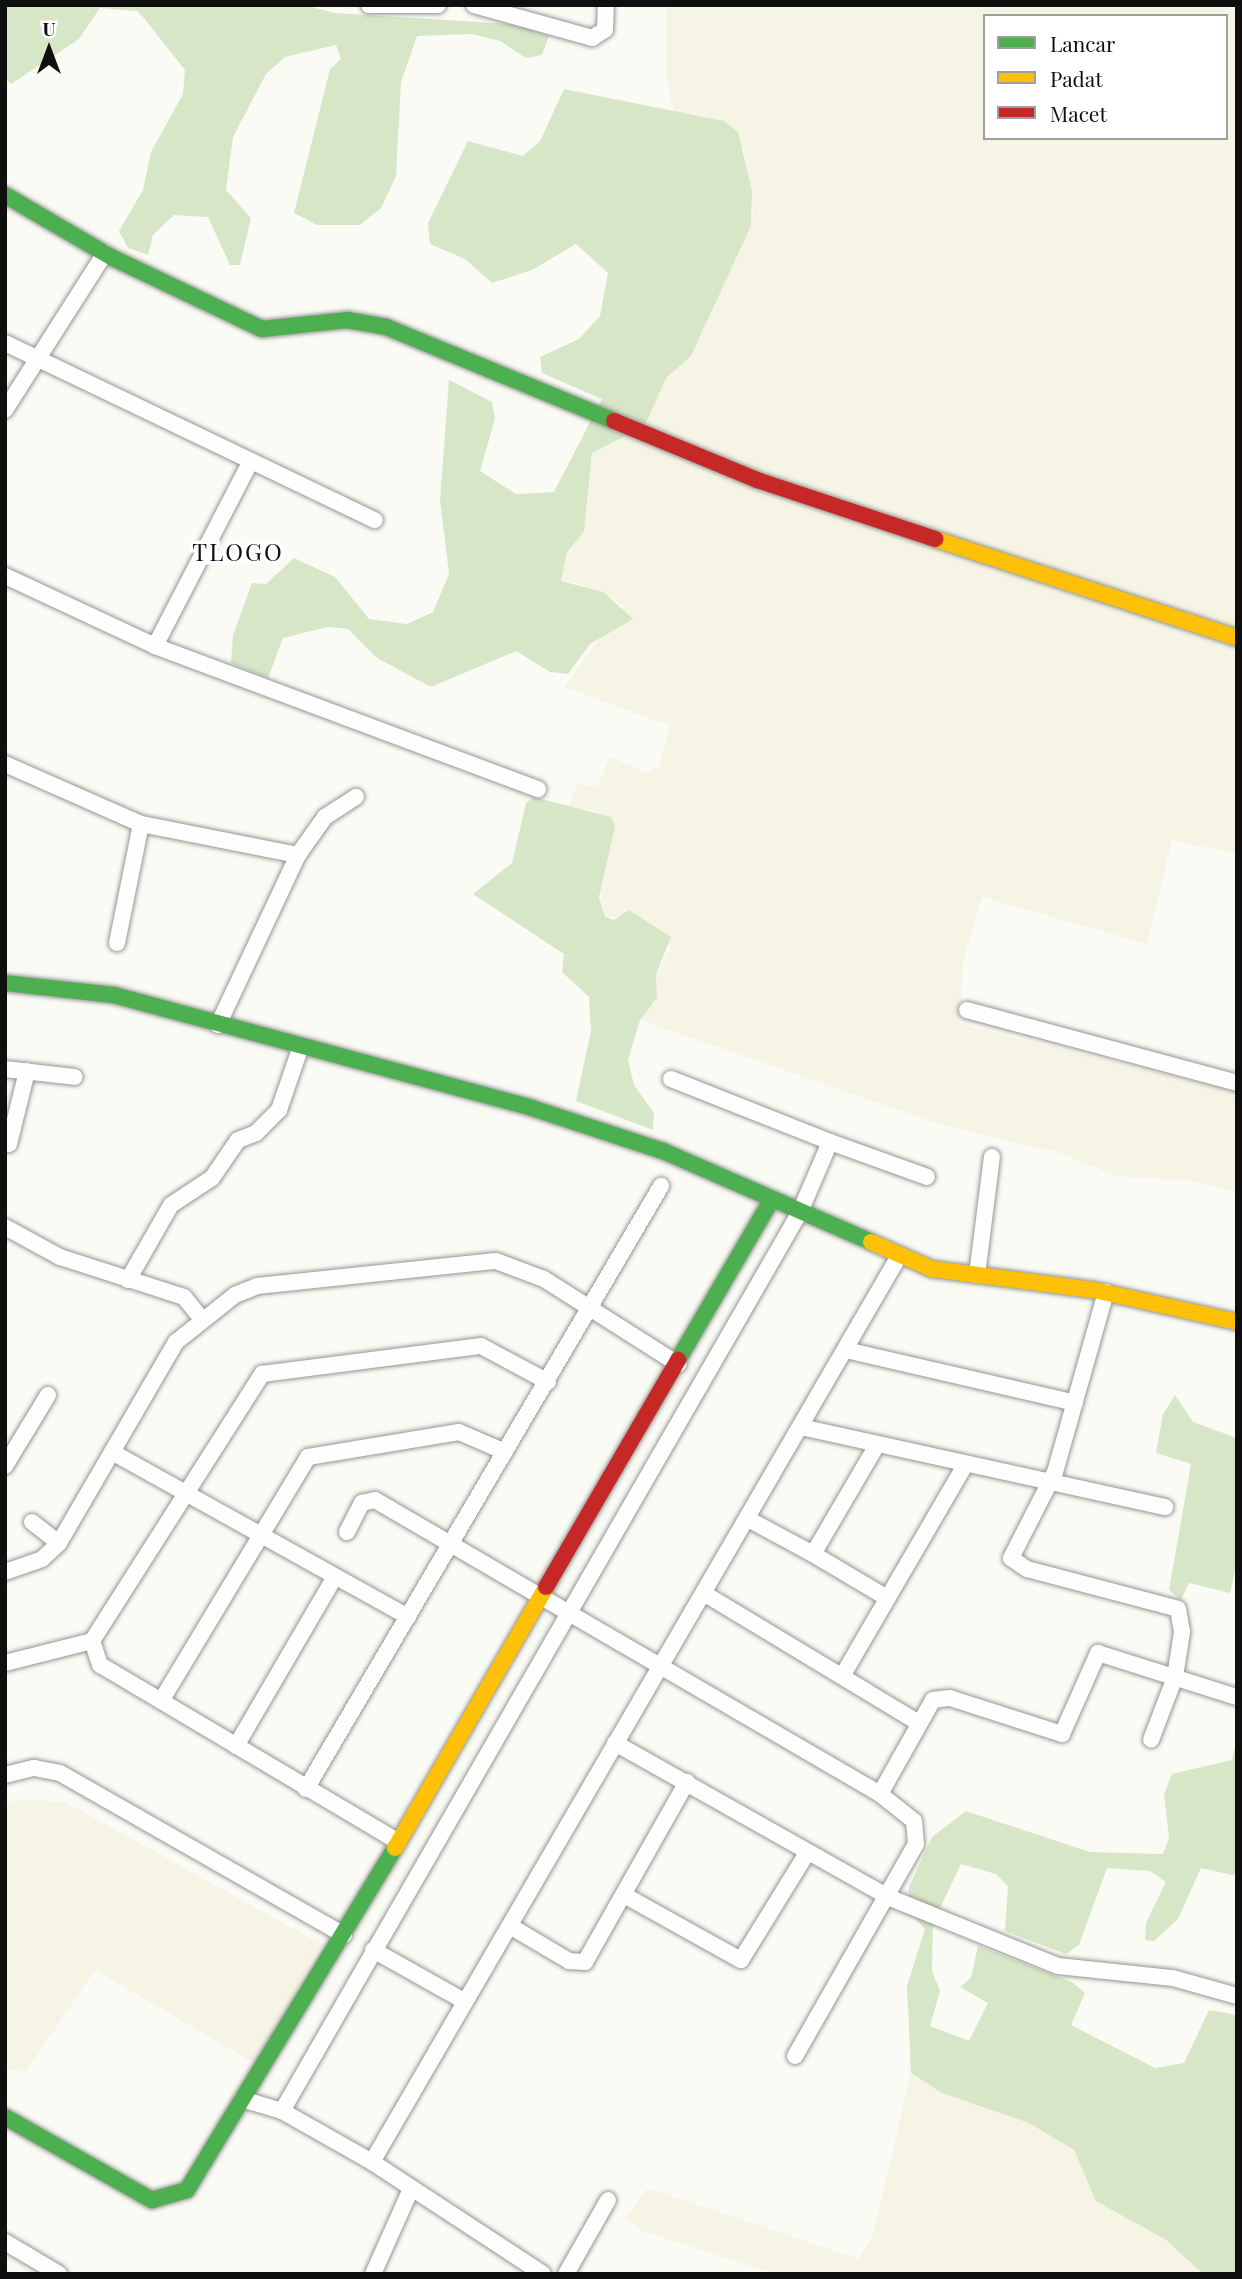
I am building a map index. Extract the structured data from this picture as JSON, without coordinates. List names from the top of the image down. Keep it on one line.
{"districts":["TLOGO"],"legend":["Lancar","Padat","Macet"],"north":"top"}
